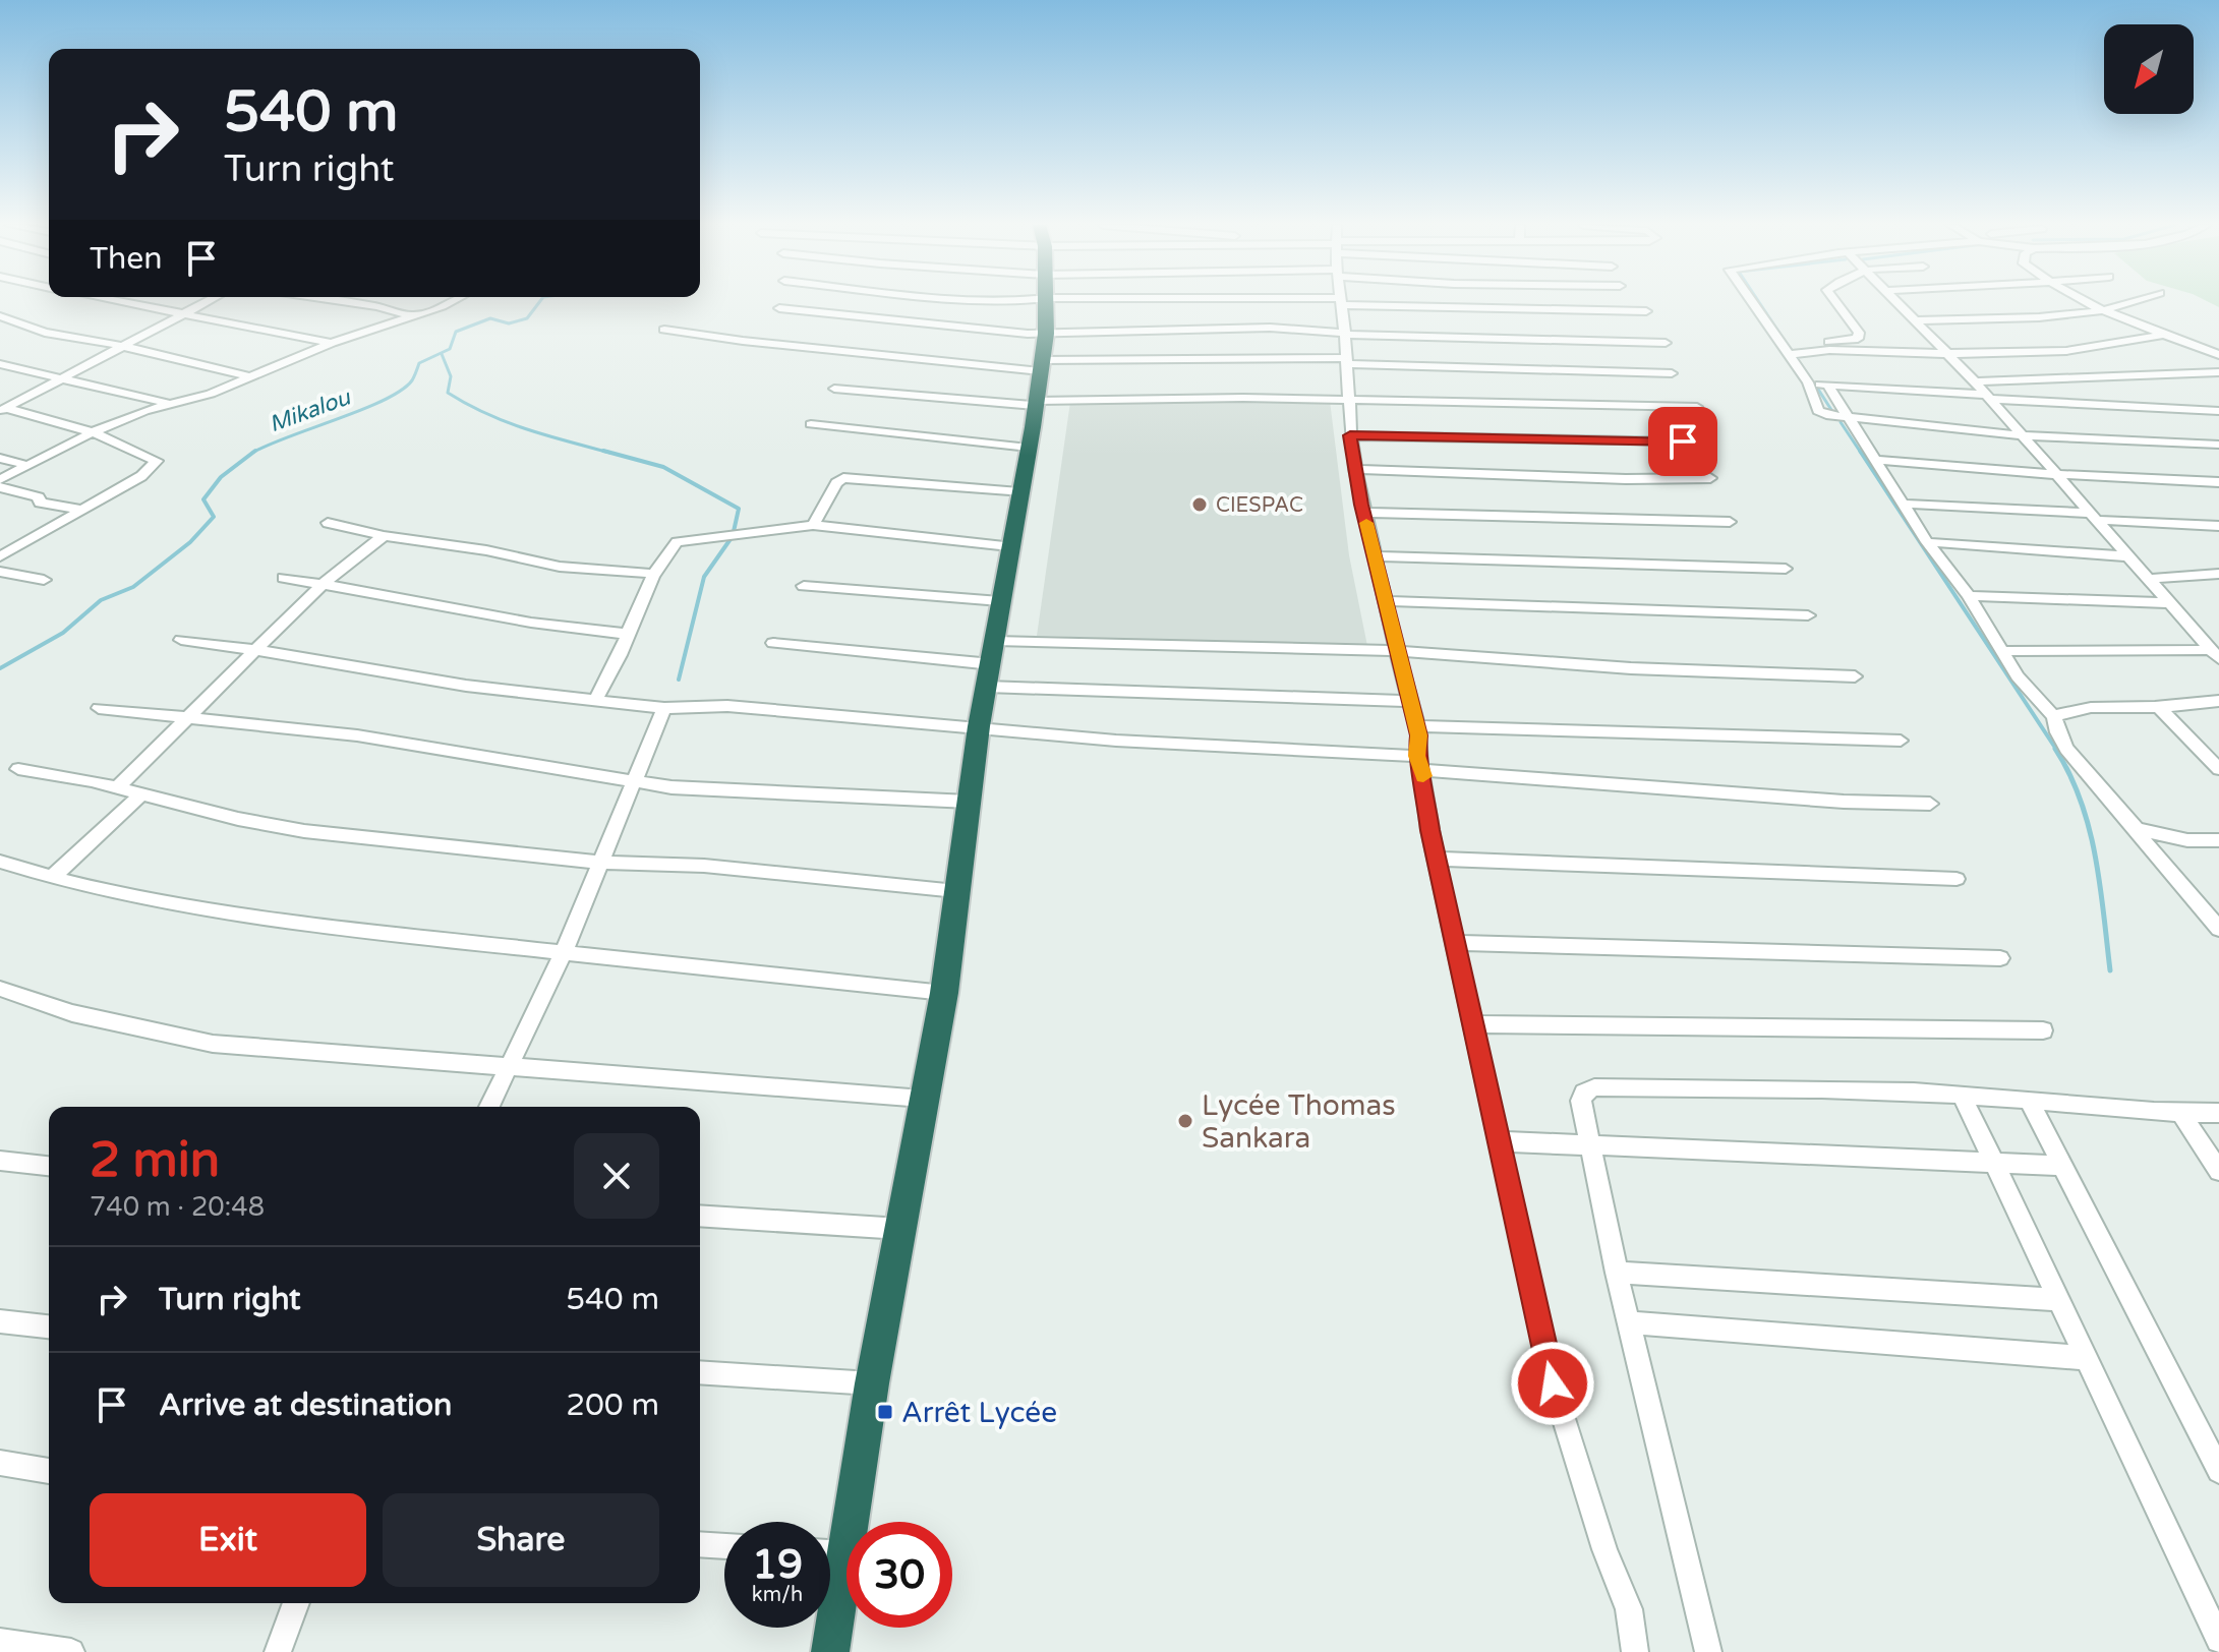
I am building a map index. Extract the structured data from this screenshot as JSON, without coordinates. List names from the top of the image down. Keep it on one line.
{"water":["Mikalou"],"places":{"other":["CIESPAC","Lycée Thomas Sankara"],"transit":["Arrêt Lycée"]},"north":"bottom left","page":{"turn":["540 m","Turn right"],"then":"Then","heading":["2 min","740 m · 20:48"],"list":[{"name":"Turn right","value":"540 m"},{"name":"Arrive at destination","value":"200 m"}],"buttons":["Exit","Share"],"speed":"19 km/h","limit":"30"}}
